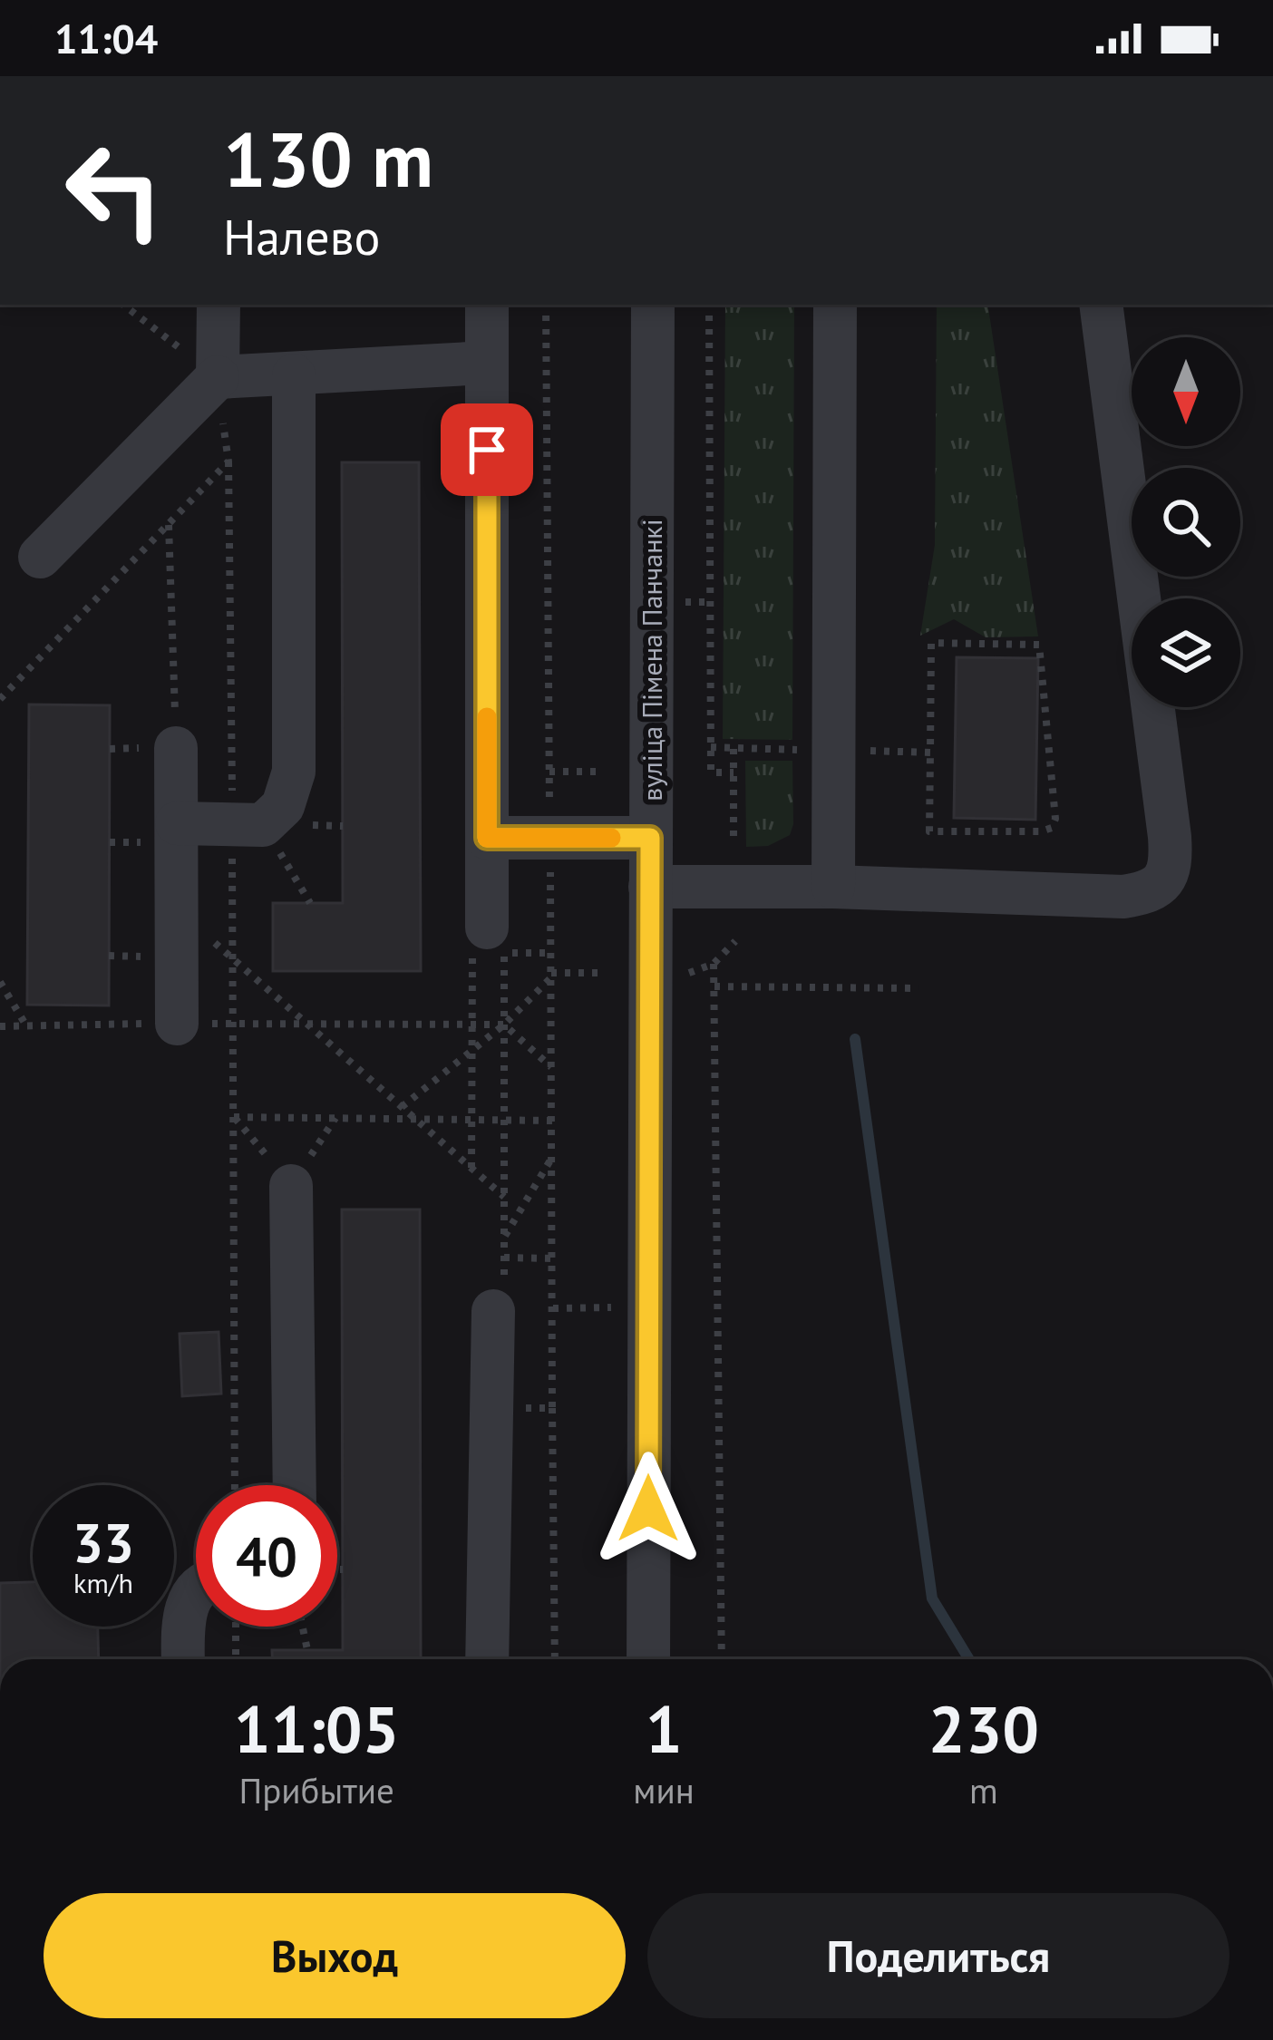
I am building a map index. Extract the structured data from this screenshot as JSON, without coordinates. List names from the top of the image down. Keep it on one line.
{"streets":{"street":["вуліца Пімена Панчанкі"]},"north":"bottom","page":{"status":"11:04","turn":["130 m","Налево"],"speed":"33 km/h","limit":"40","eta":["11:05","Прибытие","1","мин","230","m"],"buttons":["Выход","Поделиться"]}}
